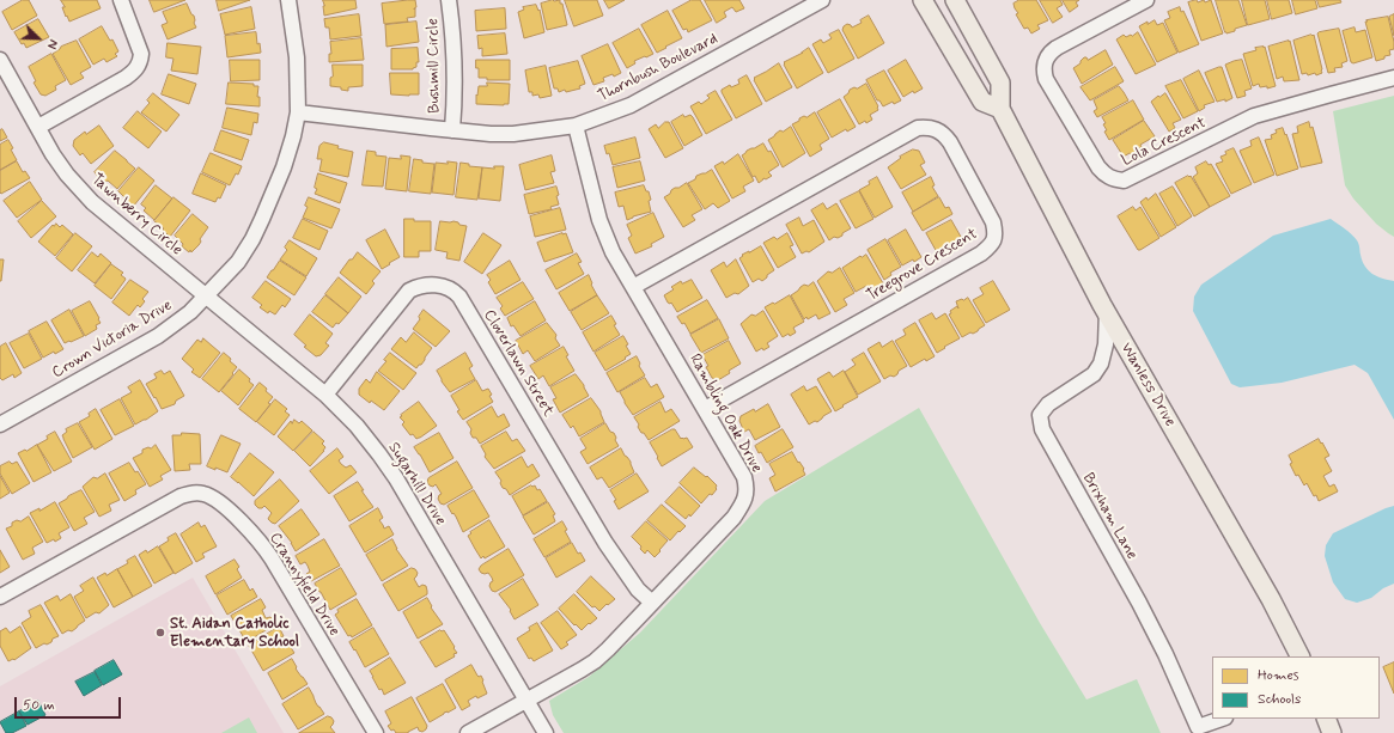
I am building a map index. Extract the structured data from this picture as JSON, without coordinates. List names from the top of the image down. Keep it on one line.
{"streets":{"main road":["Wanless Drive"],"street":["Bushmill Circle","Thornbush Boulevard","Lola Crescent","Tawnberry Circle","Treegrove Crescent","Crown Victoria Drive","Cloverlawn Street","Rambling Oak Drive","Sugarhill Drive","Brixham Lane","Crannyfield Drive"]},"crossings":[["Bushmill Circle","Thornbush Boulevard"],["Thornbush Boulevard","Crown Victoria Drive"],["Thornbush Boulevard","Rambling Oak Drive"],["Tawnberry Circle","Crown Victoria Drive"],["Tawnberry Circle","Sugarhill Drive"],["Treegrove Crescent","Rambling Oak Drive"],["Crown Victoria Drive","Sugarhill Drive"],["Cloverlawn Street","Rambling Oak Drive"],["Cloverlawn Street","Sugarhill Drive"],["Wanless Drive","Brixham Lane"],["Rambling Oak Drive","Sugarhill Drive"]],"places":["St. Aidan Catholic Elementary School"],"legend":["Homes","Schools"],"scale_bar":"50 m","north":"bottom right"}
